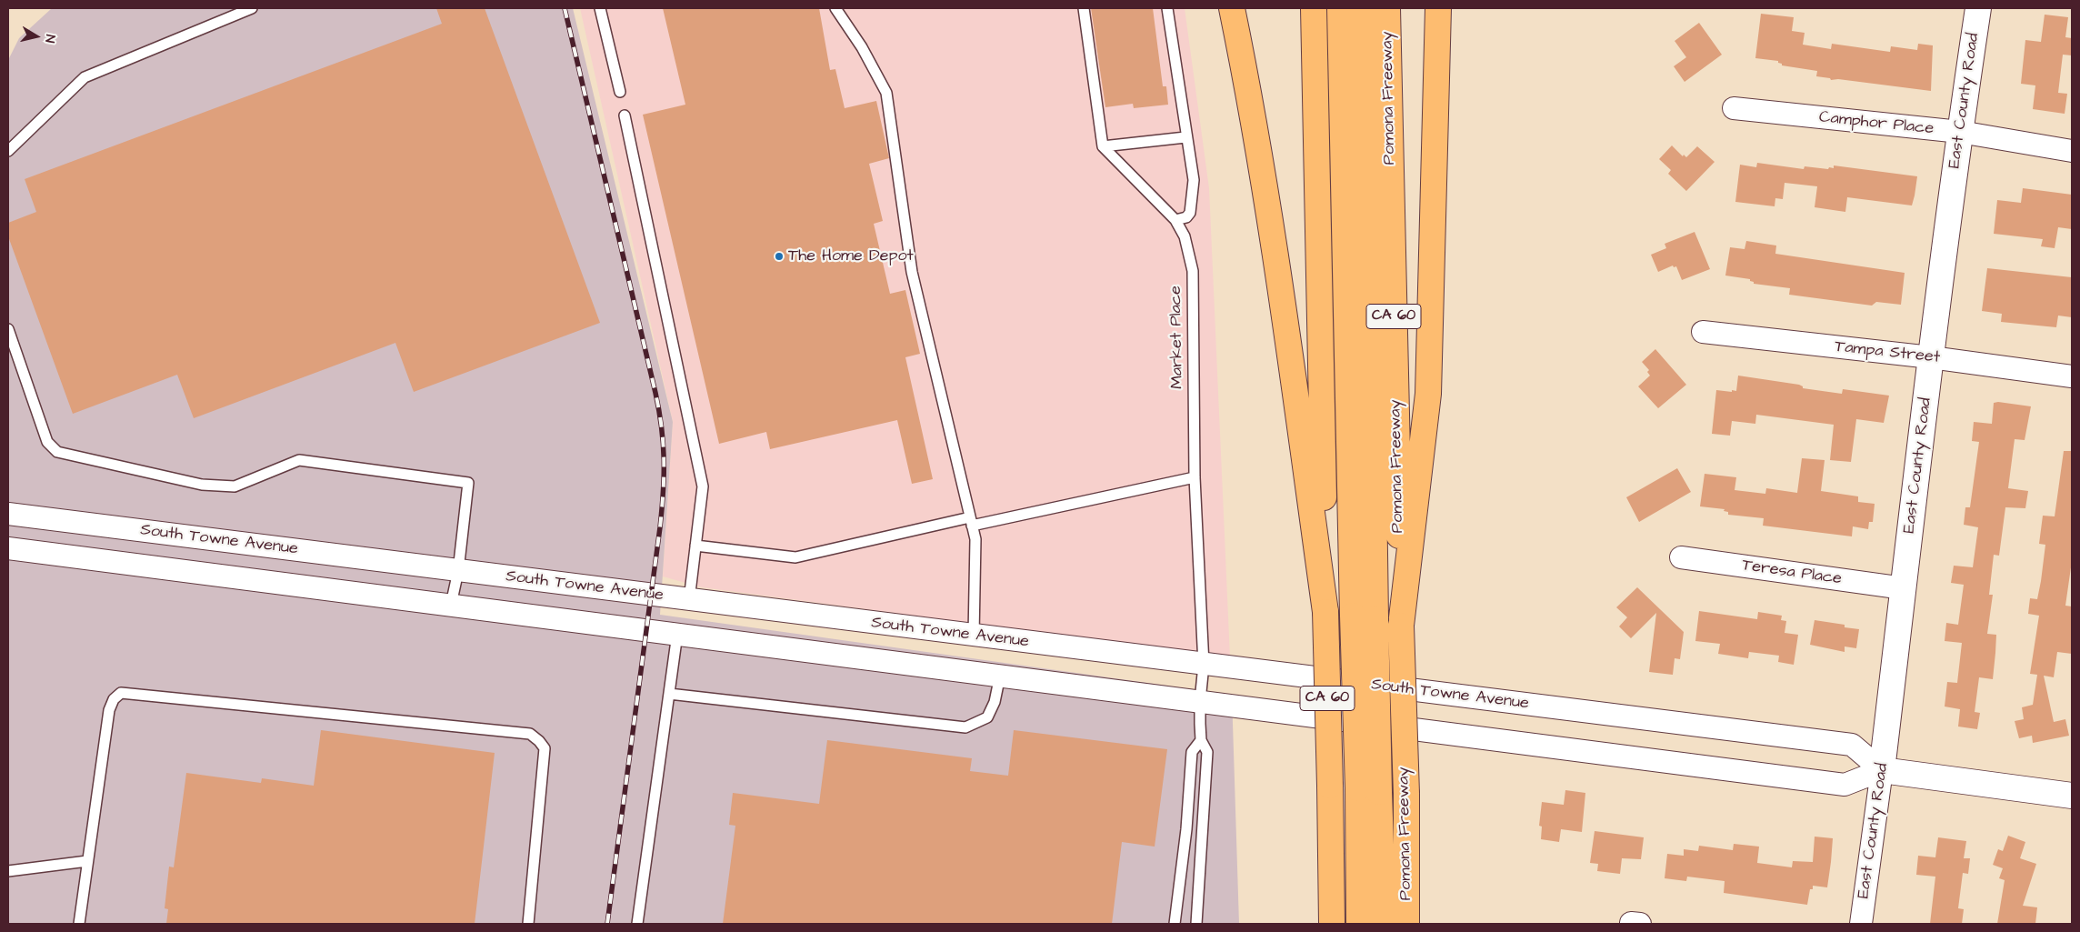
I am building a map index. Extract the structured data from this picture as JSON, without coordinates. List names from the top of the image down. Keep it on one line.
{"streets":{"highway":["Pomona Freeway","CA 60"],"street":["East County Road","Camphor Place","Tampa Street","South Towne Avenue","Teresa Place"],"lane":["Market Place"]},"crossings":[["East County Road","Camphor Place"],["East County Road","Tampa Street"],["East County Road","South Towne Avenue"],["East County Road","Teresa Place"],["Market Place","South Towne Avenue"]],"places":["The Home Depot"],"north":"right"}
